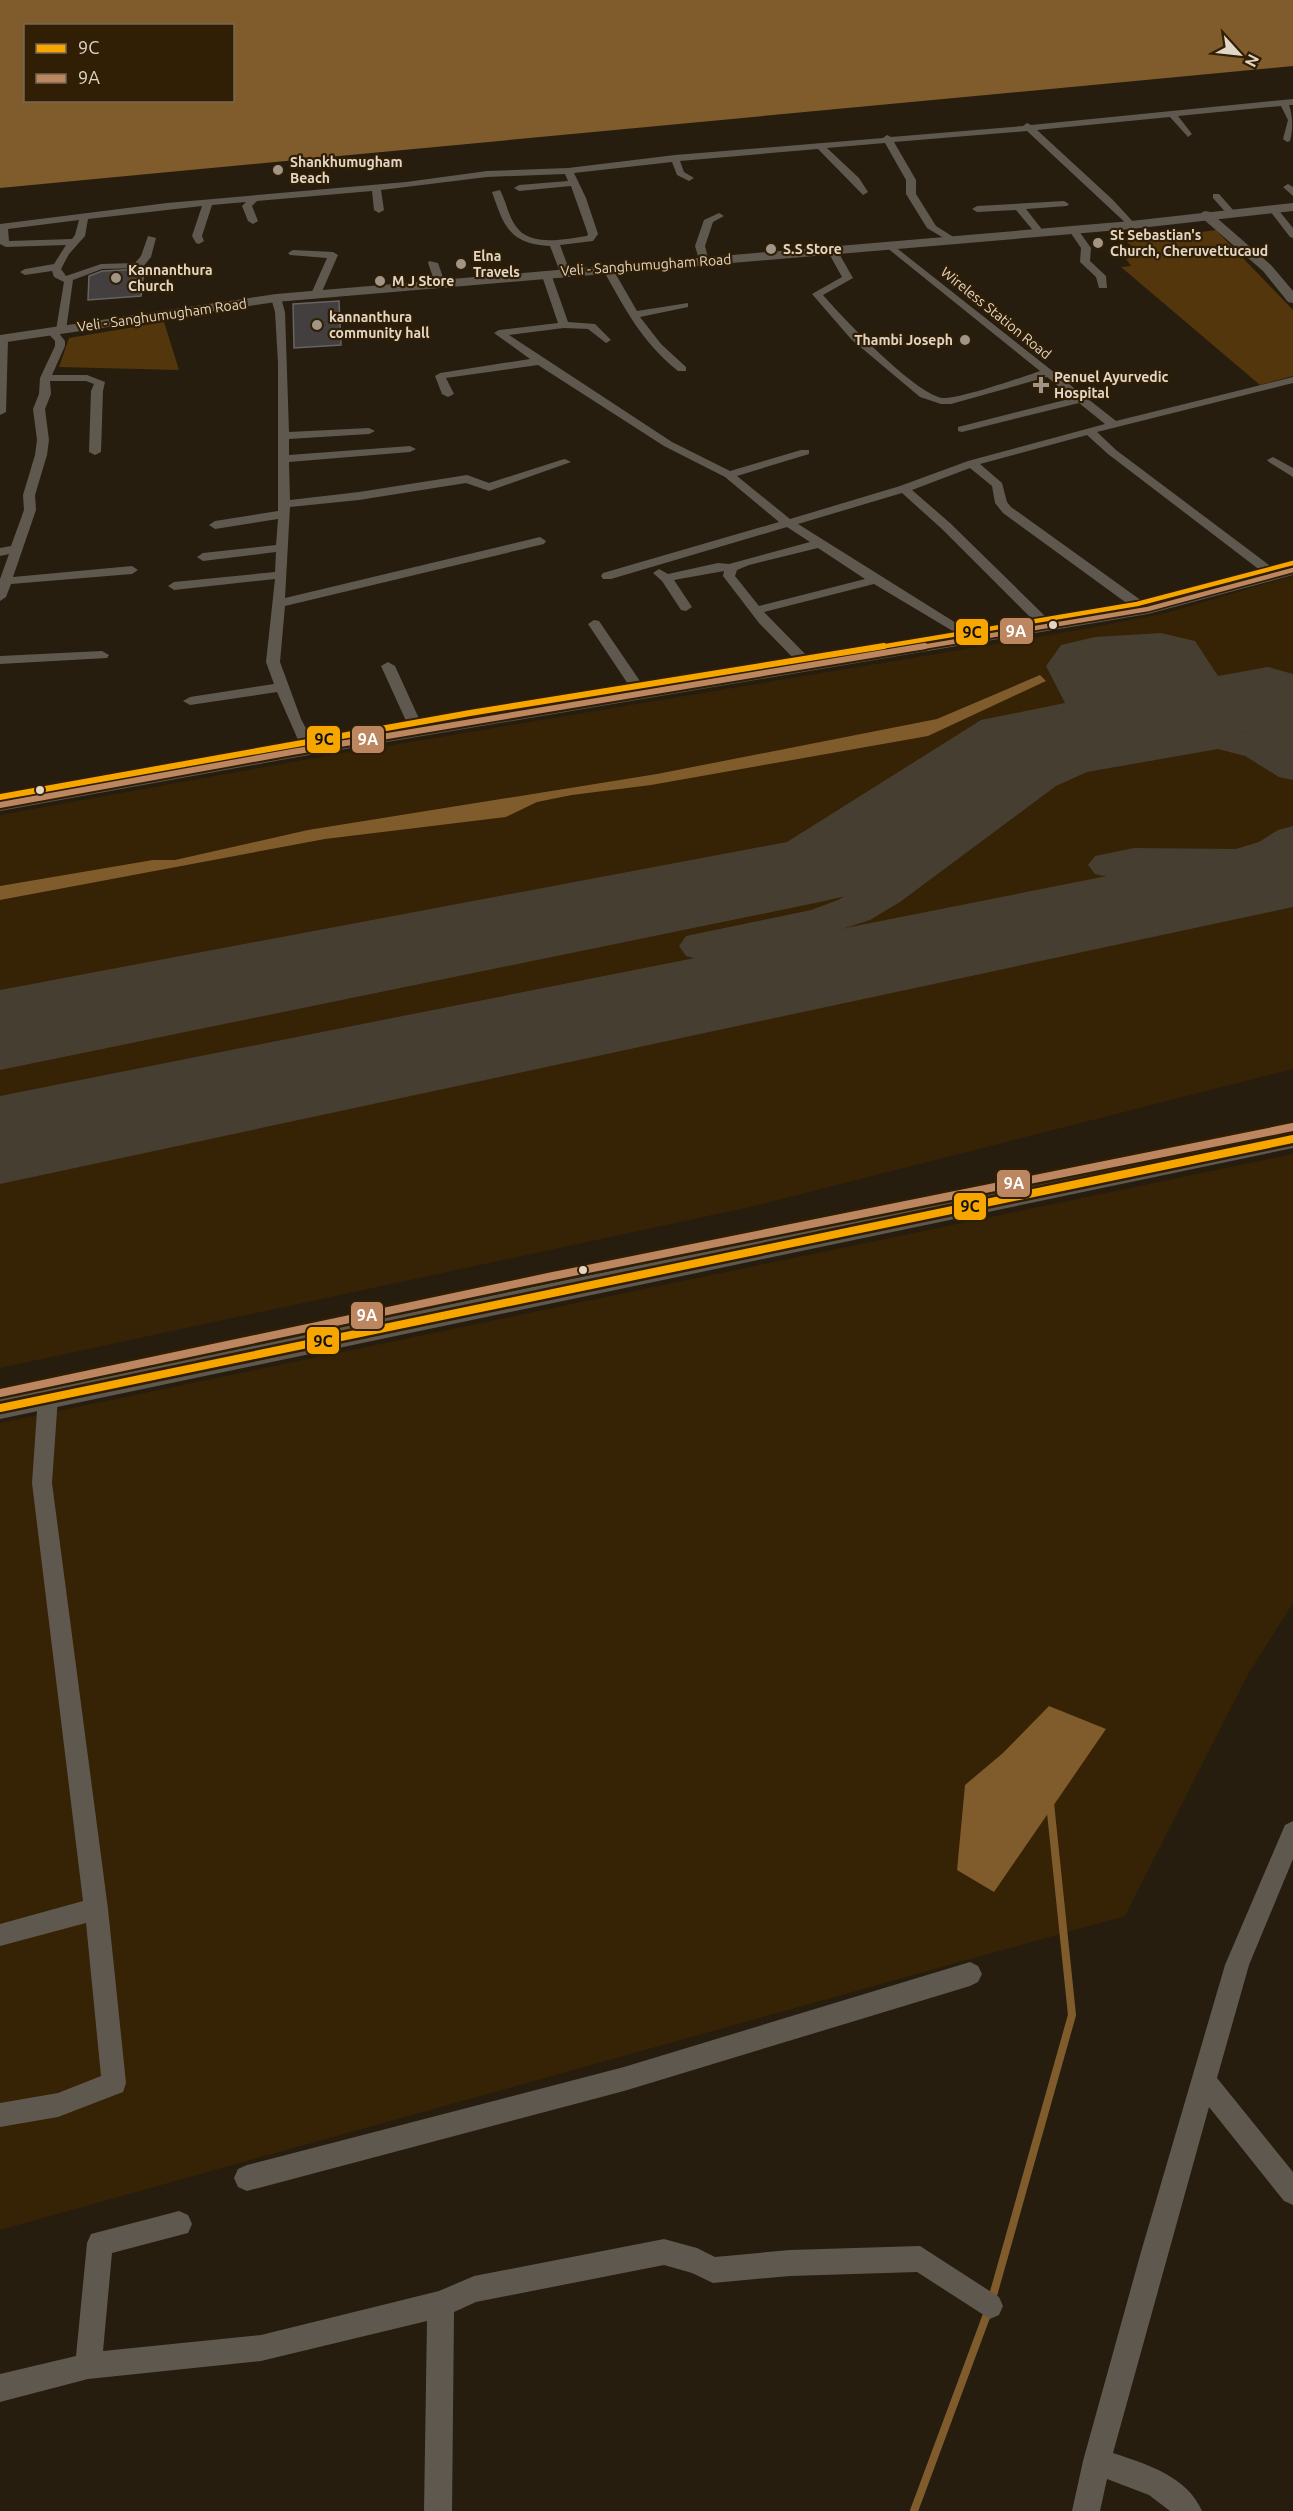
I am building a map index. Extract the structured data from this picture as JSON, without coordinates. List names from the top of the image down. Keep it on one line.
{"streets":{"main road":["Veli - Sanghumugham Road"],"street":["Wireless Station Road"]},"crossings":[["Veli - Sanghumugham Road","Wireless Station Road"]],"places":{"other":["Shankhumugham Beach","St Sebastian's Church, Cheruvettucaud","S.S Store","Elna Travels","Kannanthura Church","M J Store","kannanthura community hall","Thambi Joseph"],"health":["Penuel Ayurvedic Hospital"]},"lines":["transit line 9C","transit line 9A"],"legend":["9C","9A"],"north":"bottom right"}
